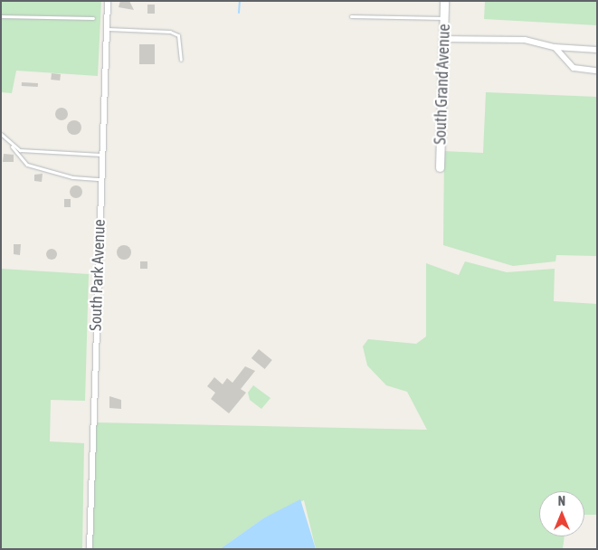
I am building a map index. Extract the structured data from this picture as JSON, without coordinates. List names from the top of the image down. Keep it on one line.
{"streets":{"street":["South Grand Avenue","South Park Avenue"]},"north":"top"}
